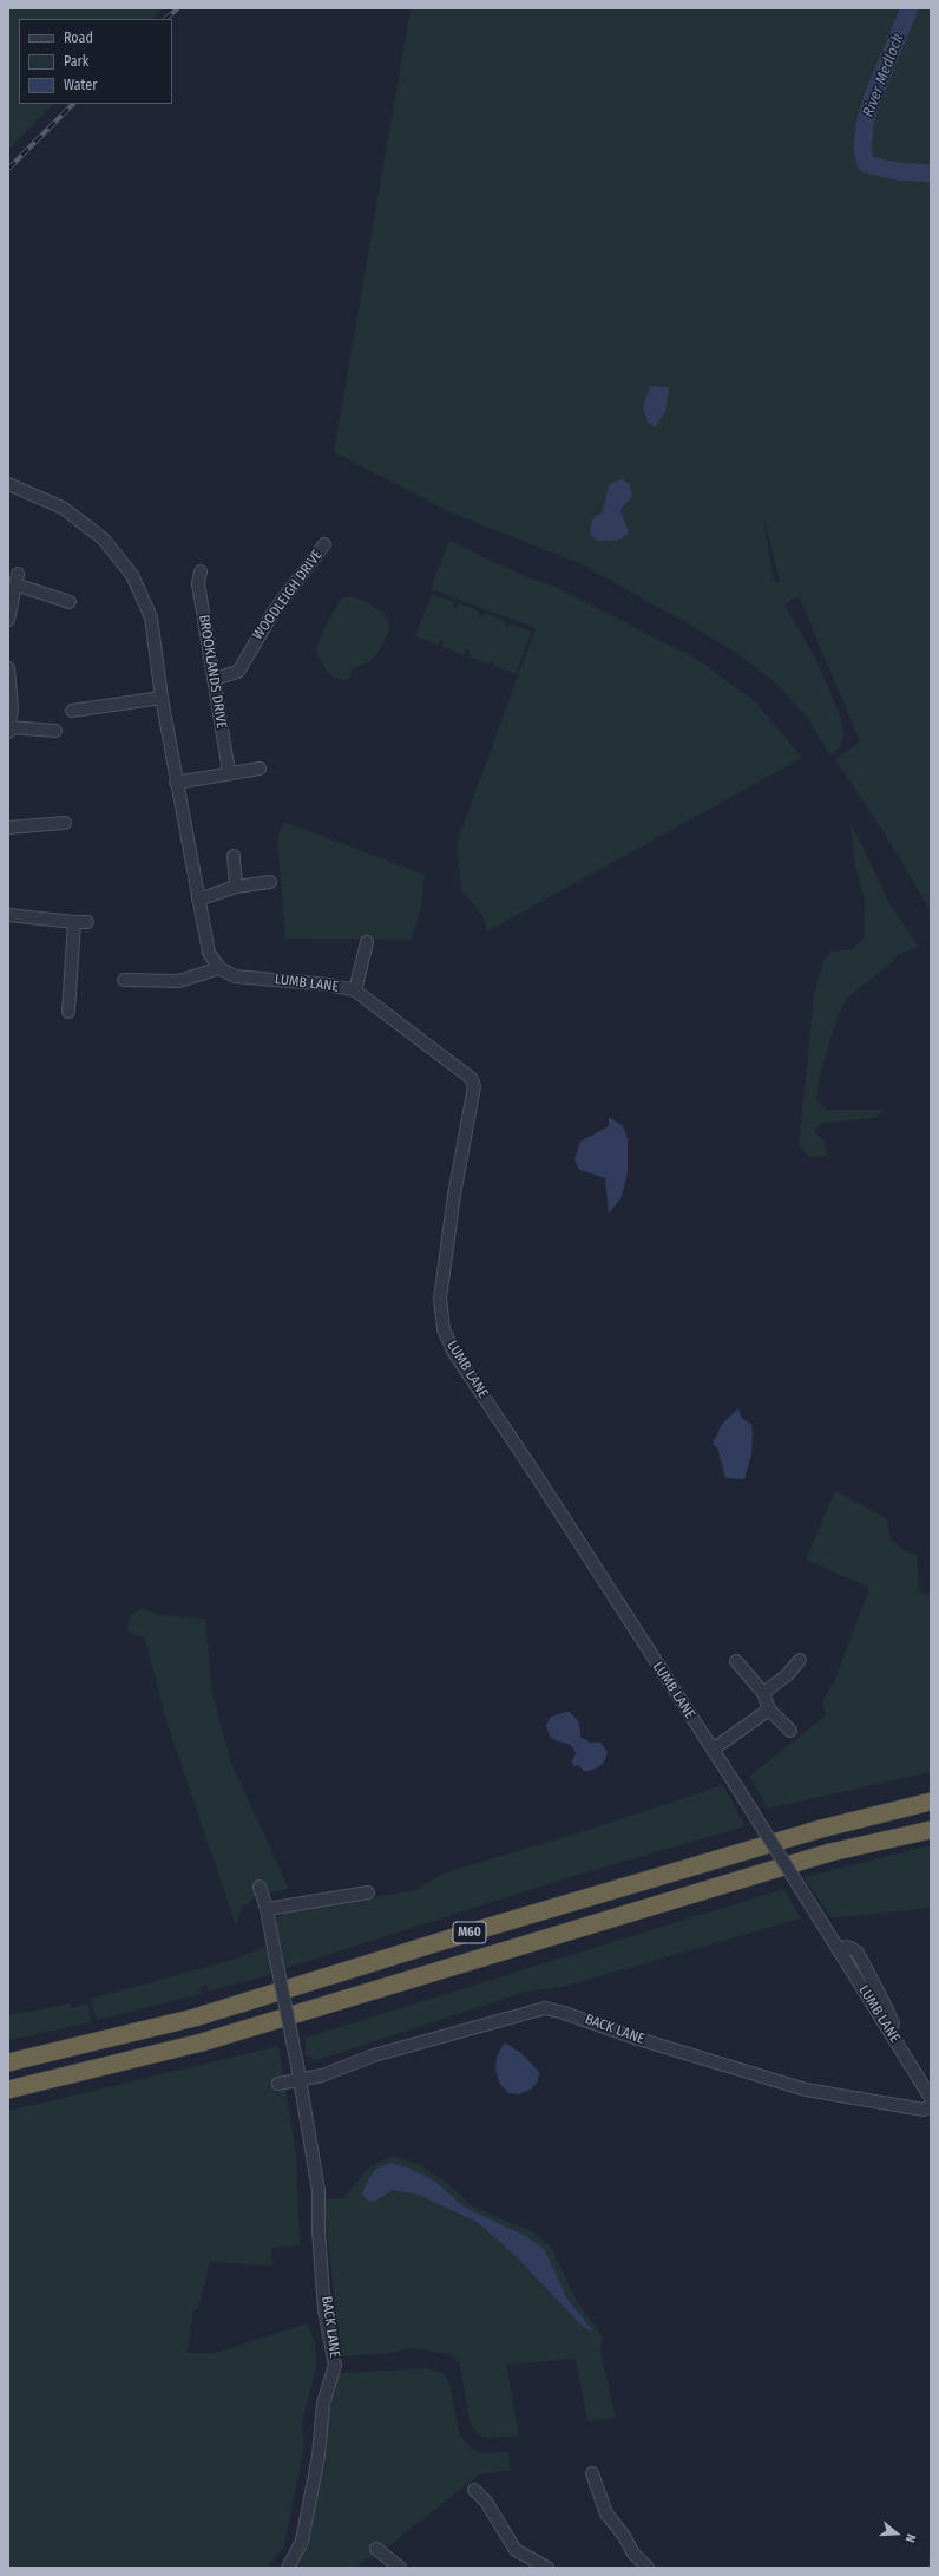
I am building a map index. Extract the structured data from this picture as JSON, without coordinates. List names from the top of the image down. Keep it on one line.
{"streets":{"highway":["M60"],"street":["WOODLEIGH DRIVE","BROOKLANDS DRIVE","LUMB LANE","BACK LANE"]},"crossings":[["WOODLEIGH DRIVE","BROOKLANDS DRIVE"]],"water":["River Medlock"],"legend":["Road","Park","Water"],"north":"right"}
